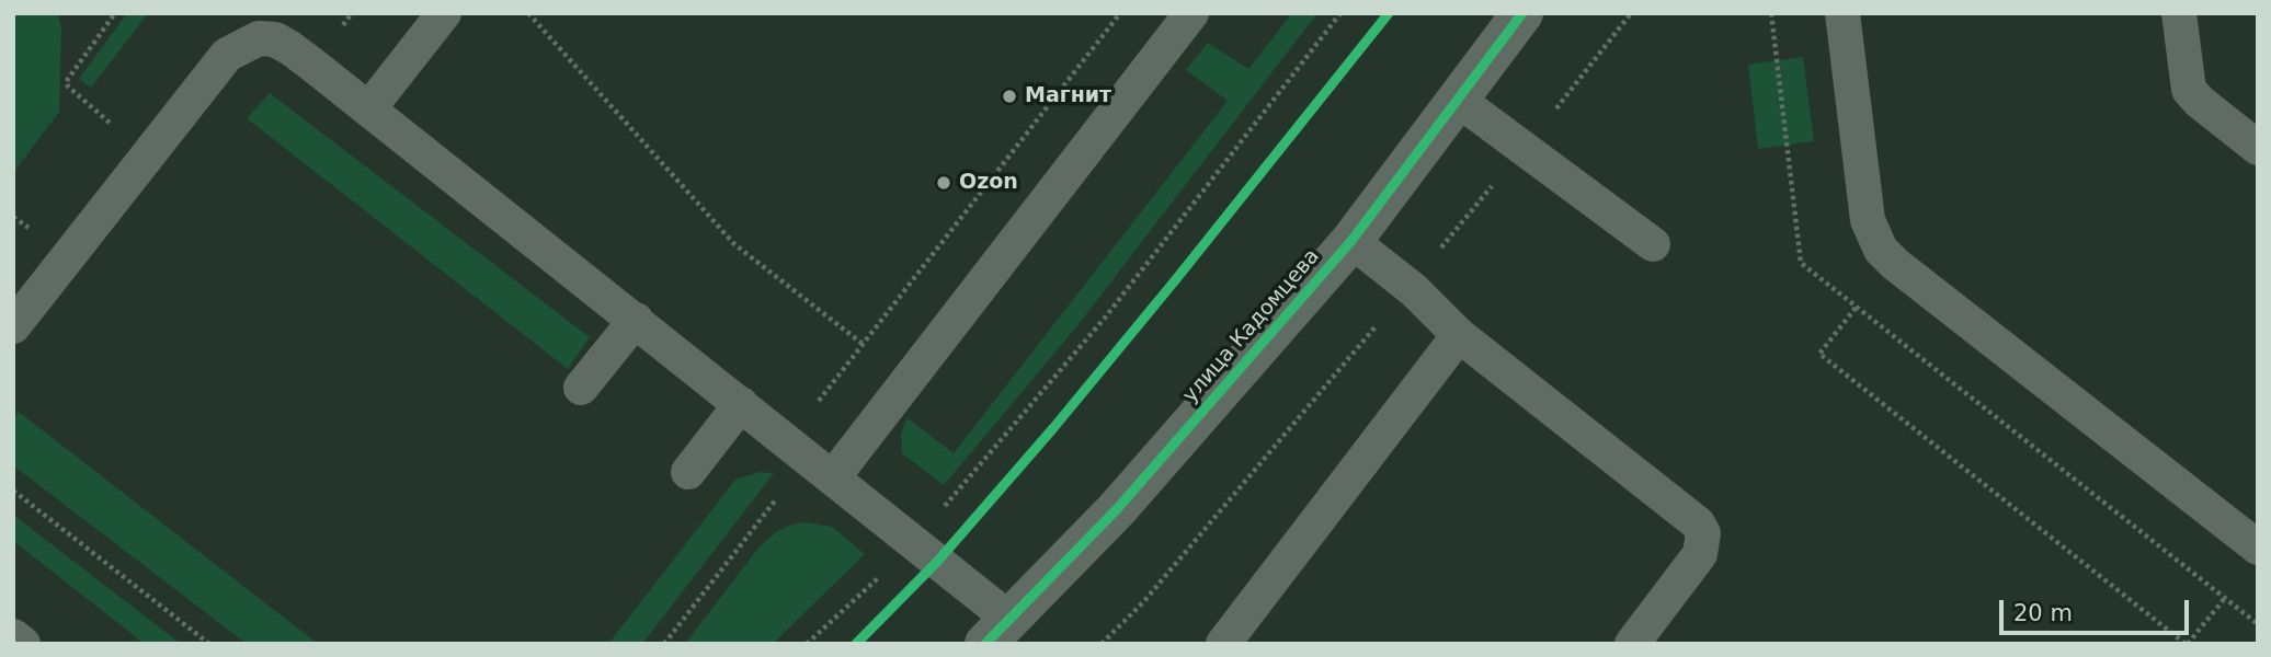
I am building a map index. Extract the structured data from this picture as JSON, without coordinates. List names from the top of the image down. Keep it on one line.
{"streets":{"street":["улица Кадомцева"]},"places":["Магнит","Ozon"],"scale_bar":"20 m"}
